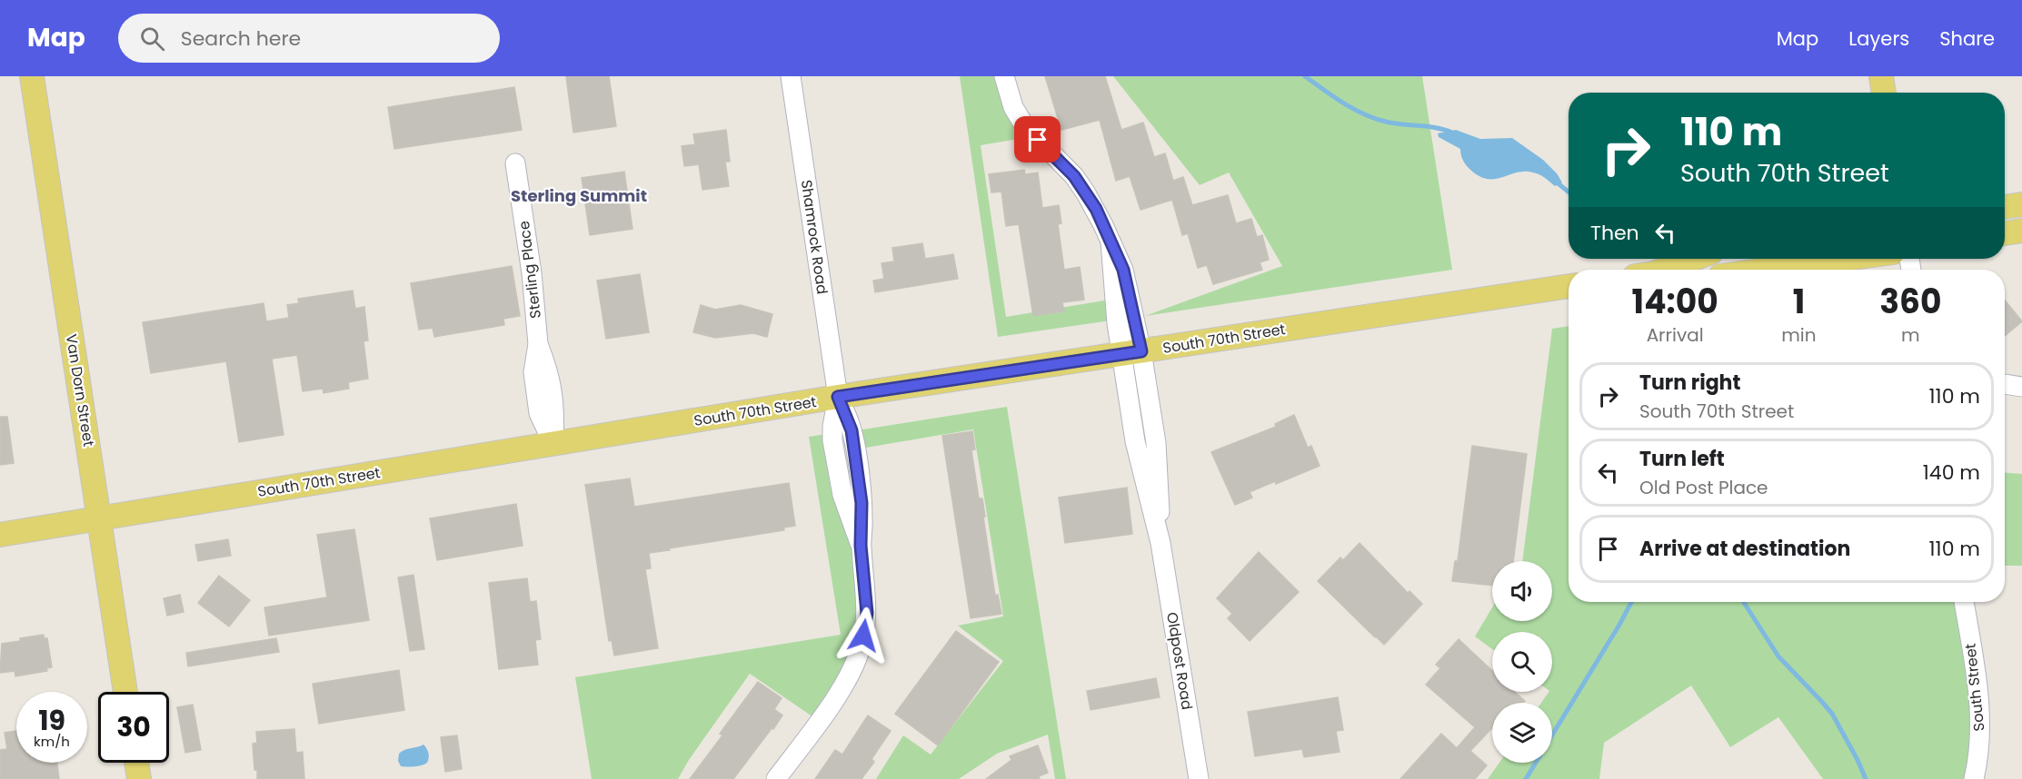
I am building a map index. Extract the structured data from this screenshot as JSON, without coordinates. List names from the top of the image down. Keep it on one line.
{"streets":{"main road":["South 70th Street","Van Dorn Street"],"street":["Shamrock Road","Sterling Place","Oldpost Road","South Street"]},"crossings":[["Shamrock Road","South 70th Street"],["Sterling Place","South 70th Street"],["South 70th Street","Van Dorn Street"],["South 70th Street","Oldpost Road"]],"districts":["Sterling Summit"],"page":{"header":"Map","search":"Search here","nav":["Map","Layers","Share"],"turn":["110 m","South 70th Street"],"then":"Then","eta":["14:00","Arrival","1","min","360","m"],"list":[{"name":"Turn right","note":"South 70th Street","value":"110 m"},{"name":"Turn left","note":"Old Post Place","value":"140 m"},{"name":"Arrive at destination","value":"110 m"}],"speed":"19 km/h","limit":"30"}}
